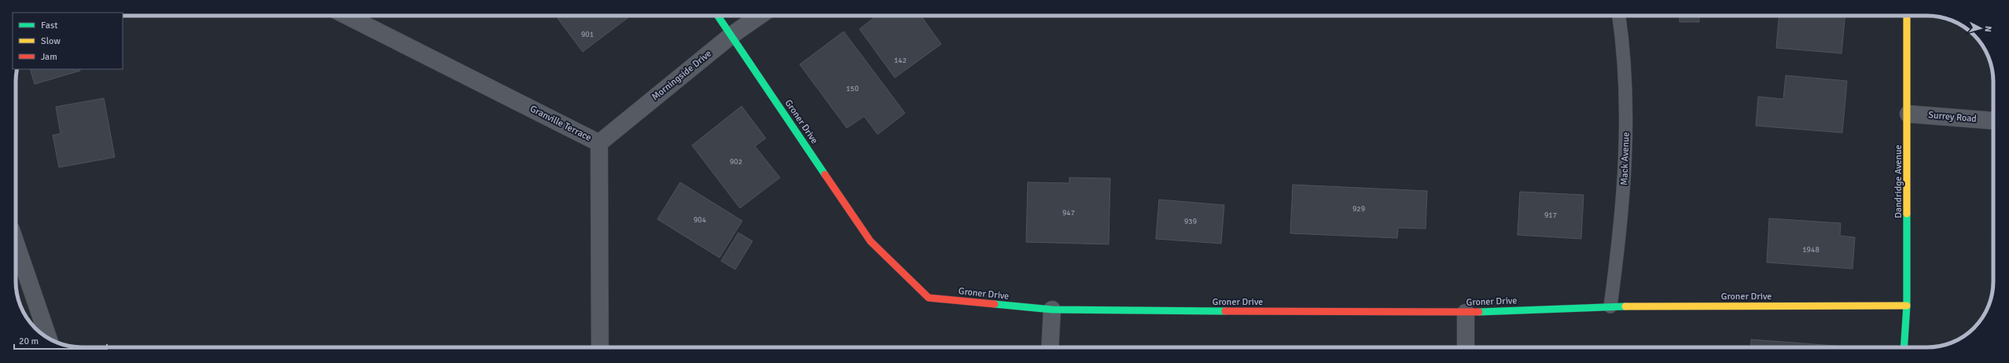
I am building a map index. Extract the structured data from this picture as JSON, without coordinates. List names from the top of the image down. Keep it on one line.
{"streets":{"street":["Morningside Drive","Surrey Road","Groner Drive","Granville Terrace","Dandridge Avenue"],"lane":["Mack Avenue"]},"crossings":[["Morningside Drive","Groner Drive"],["Morningside Drive","Granville Terrace"],["Surrey Road","Dandridge Avenue"],["Groner Drive","Mack Avenue"],["Groner Drive","Dandridge Avenue"]],"house_numbers":["901","142","150","902","929","947","917","904","939","1948"],"legend":["Fast","Slow","Jam"],"scale_bar":"20 m","north":"right"}
